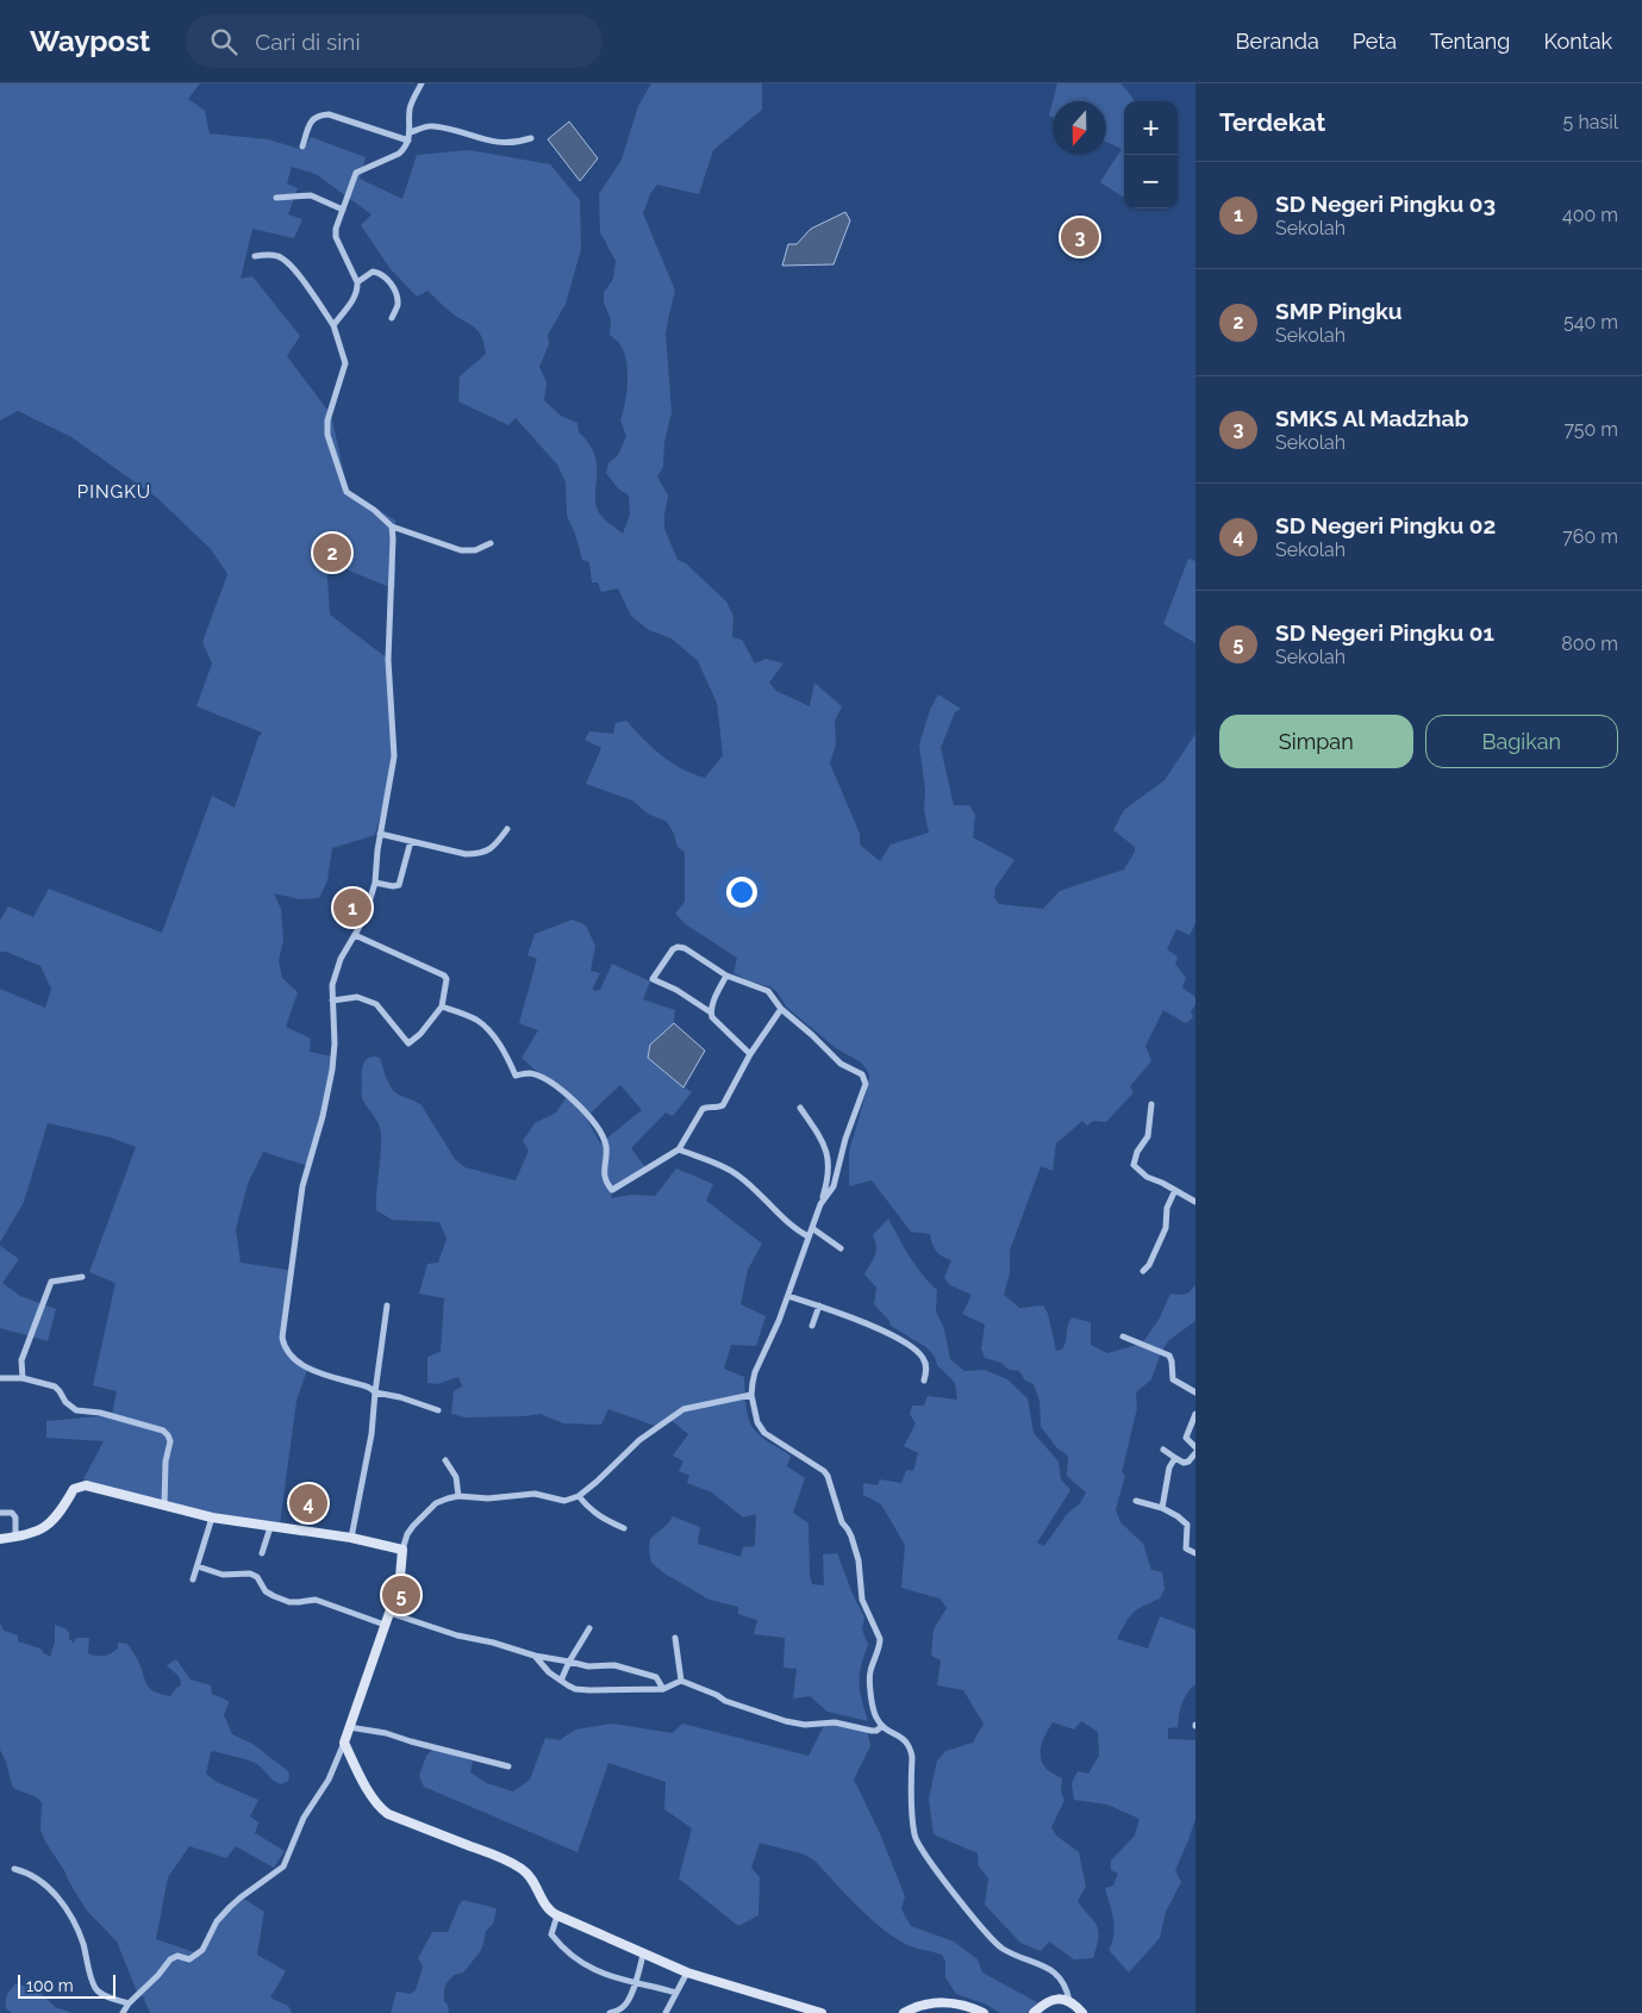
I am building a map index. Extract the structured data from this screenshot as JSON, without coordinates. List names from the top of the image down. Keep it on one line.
{"districts":["PINGKU"],"scale_bar":"100 m","north":"bottom","page":{"header":"Waypost","search":"Cari di sini","nav":["Beranda","Peta","Tentang","Kontak"],"heading":["Terdekat","5 hasil"],"map_buttons":["+","−"],"list":[{"mark":"1","name":"SD Negeri Pingku 03","note":"Sekolah","value":"400 m"},{"mark":"2","name":"SMP Pingku","note":"Sekolah","value":"540 m"},{"mark":"3","name":"SMKS Al Madzhab","note":"Sekolah","value":"750 m"},{"mark":"4","name":"SD Negeri Pingku 02","note":"Sekolah","value":"760 m"},{"mark":"5","name":"SD Negeri Pingku 01","note":"Sekolah","value":"800 m"}],"pins":["3","2","1","4","5"],"buttons":["Simpan","Bagikan"],"scale":"100 m"}}
